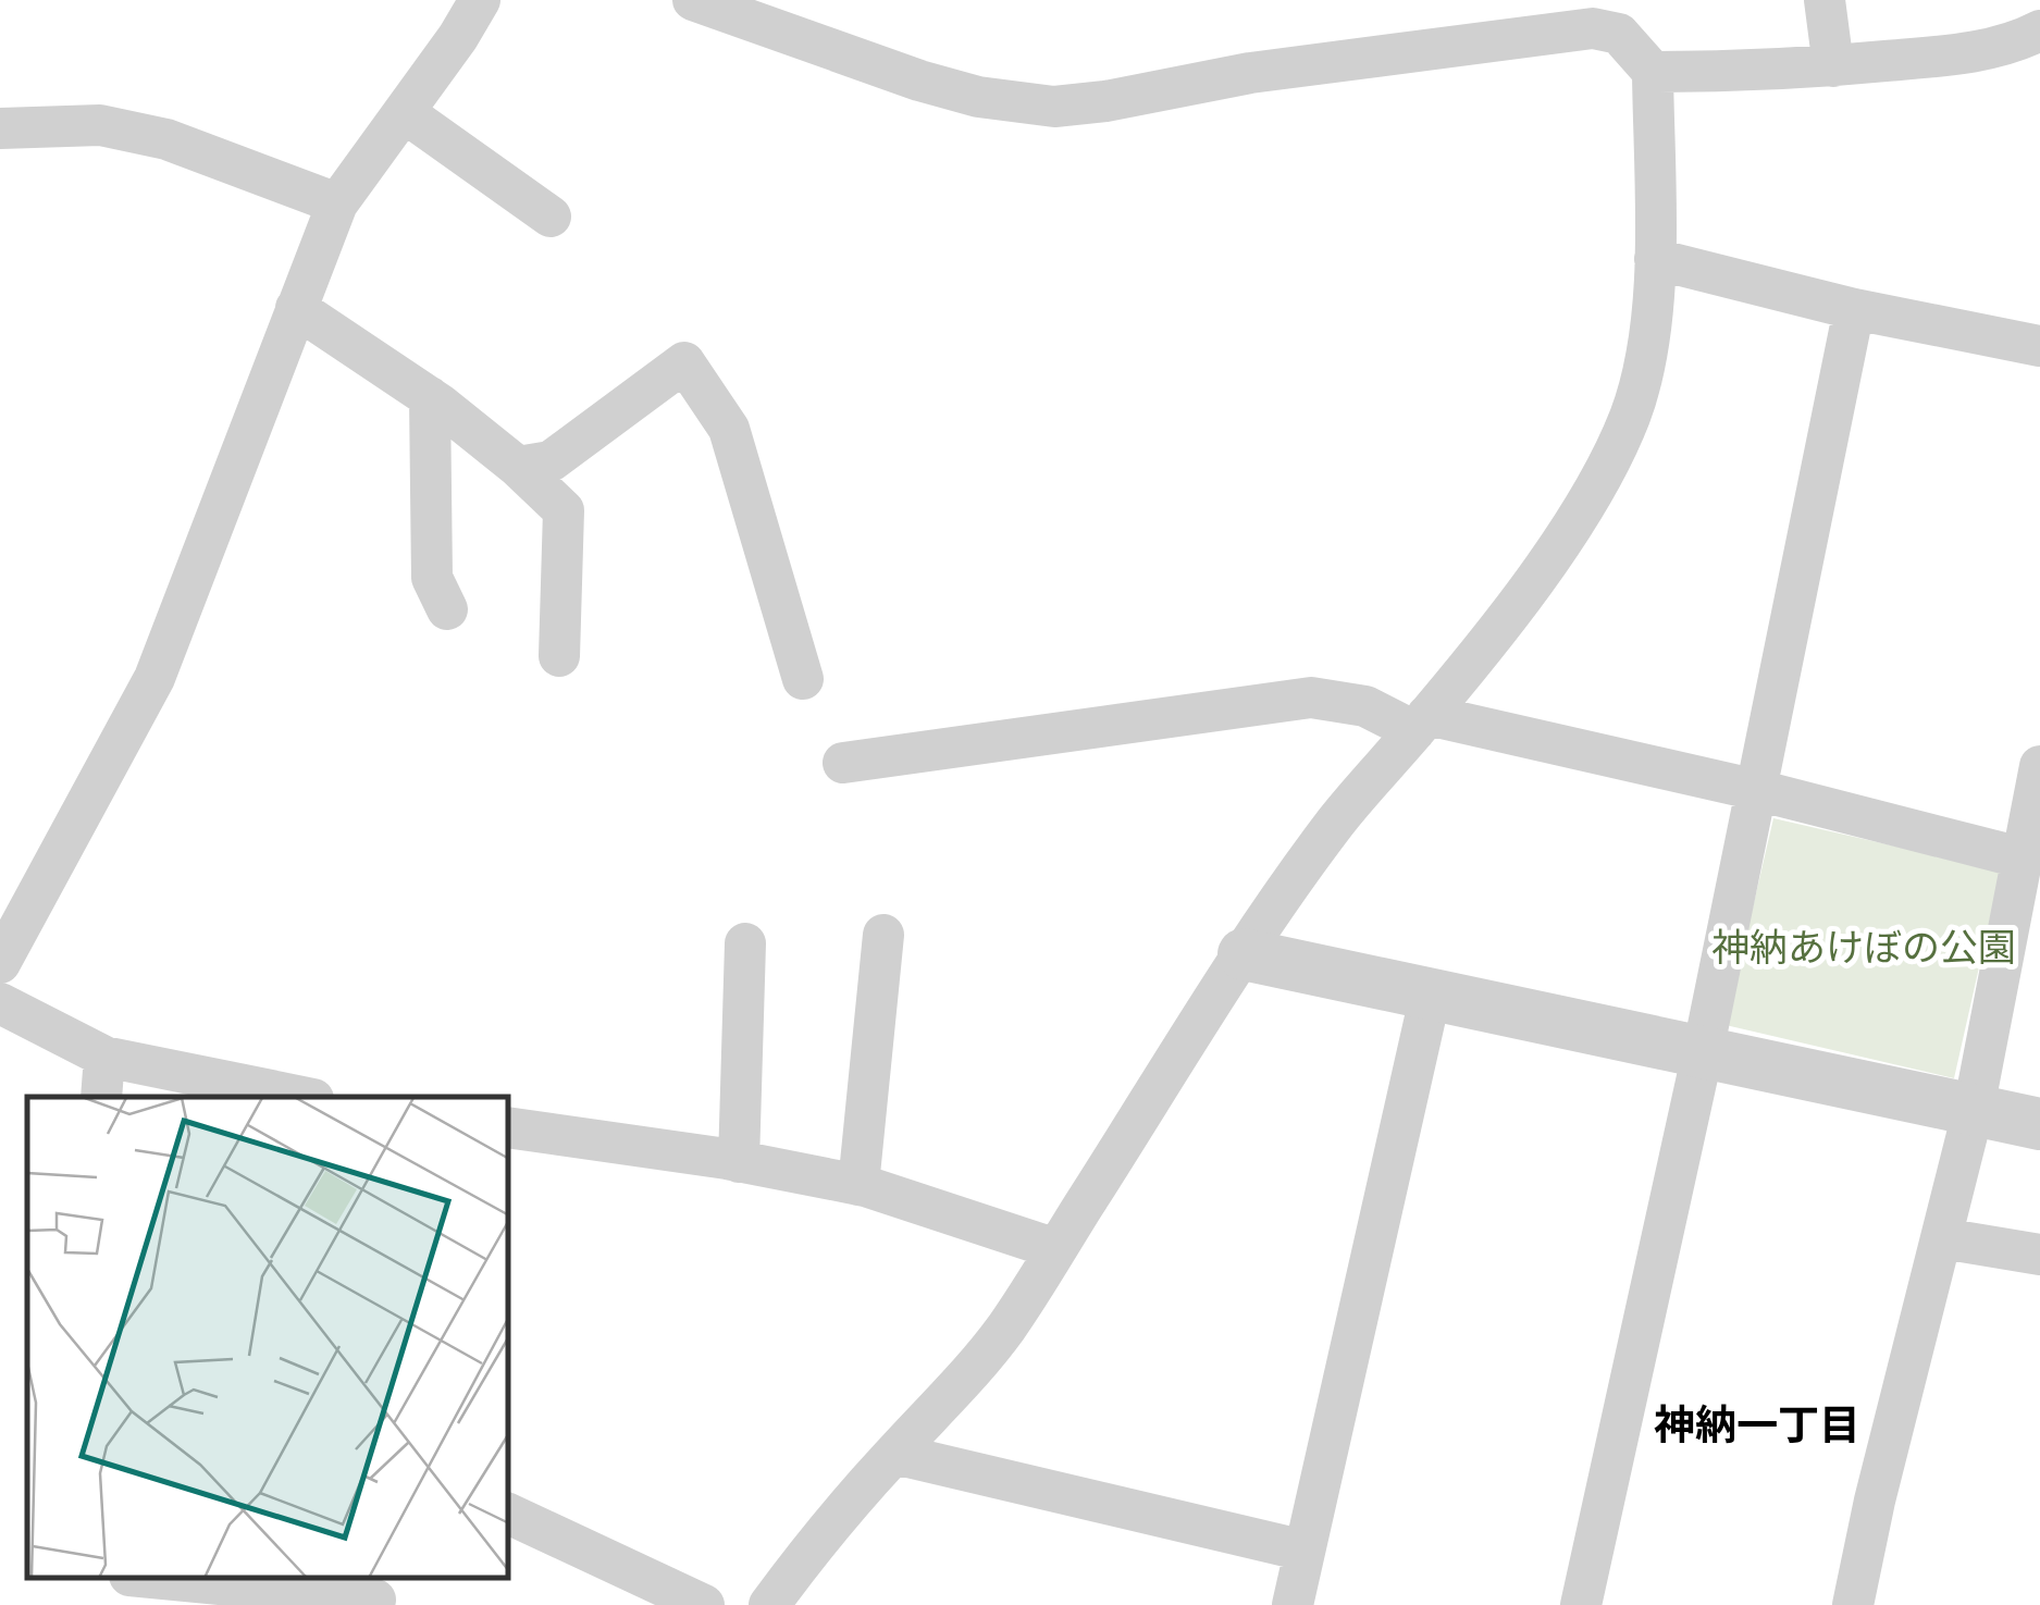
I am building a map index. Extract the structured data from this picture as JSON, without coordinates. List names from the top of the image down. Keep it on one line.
{"districts":["神納一丁目"],"parks":["神納あけぼの公園"]}
